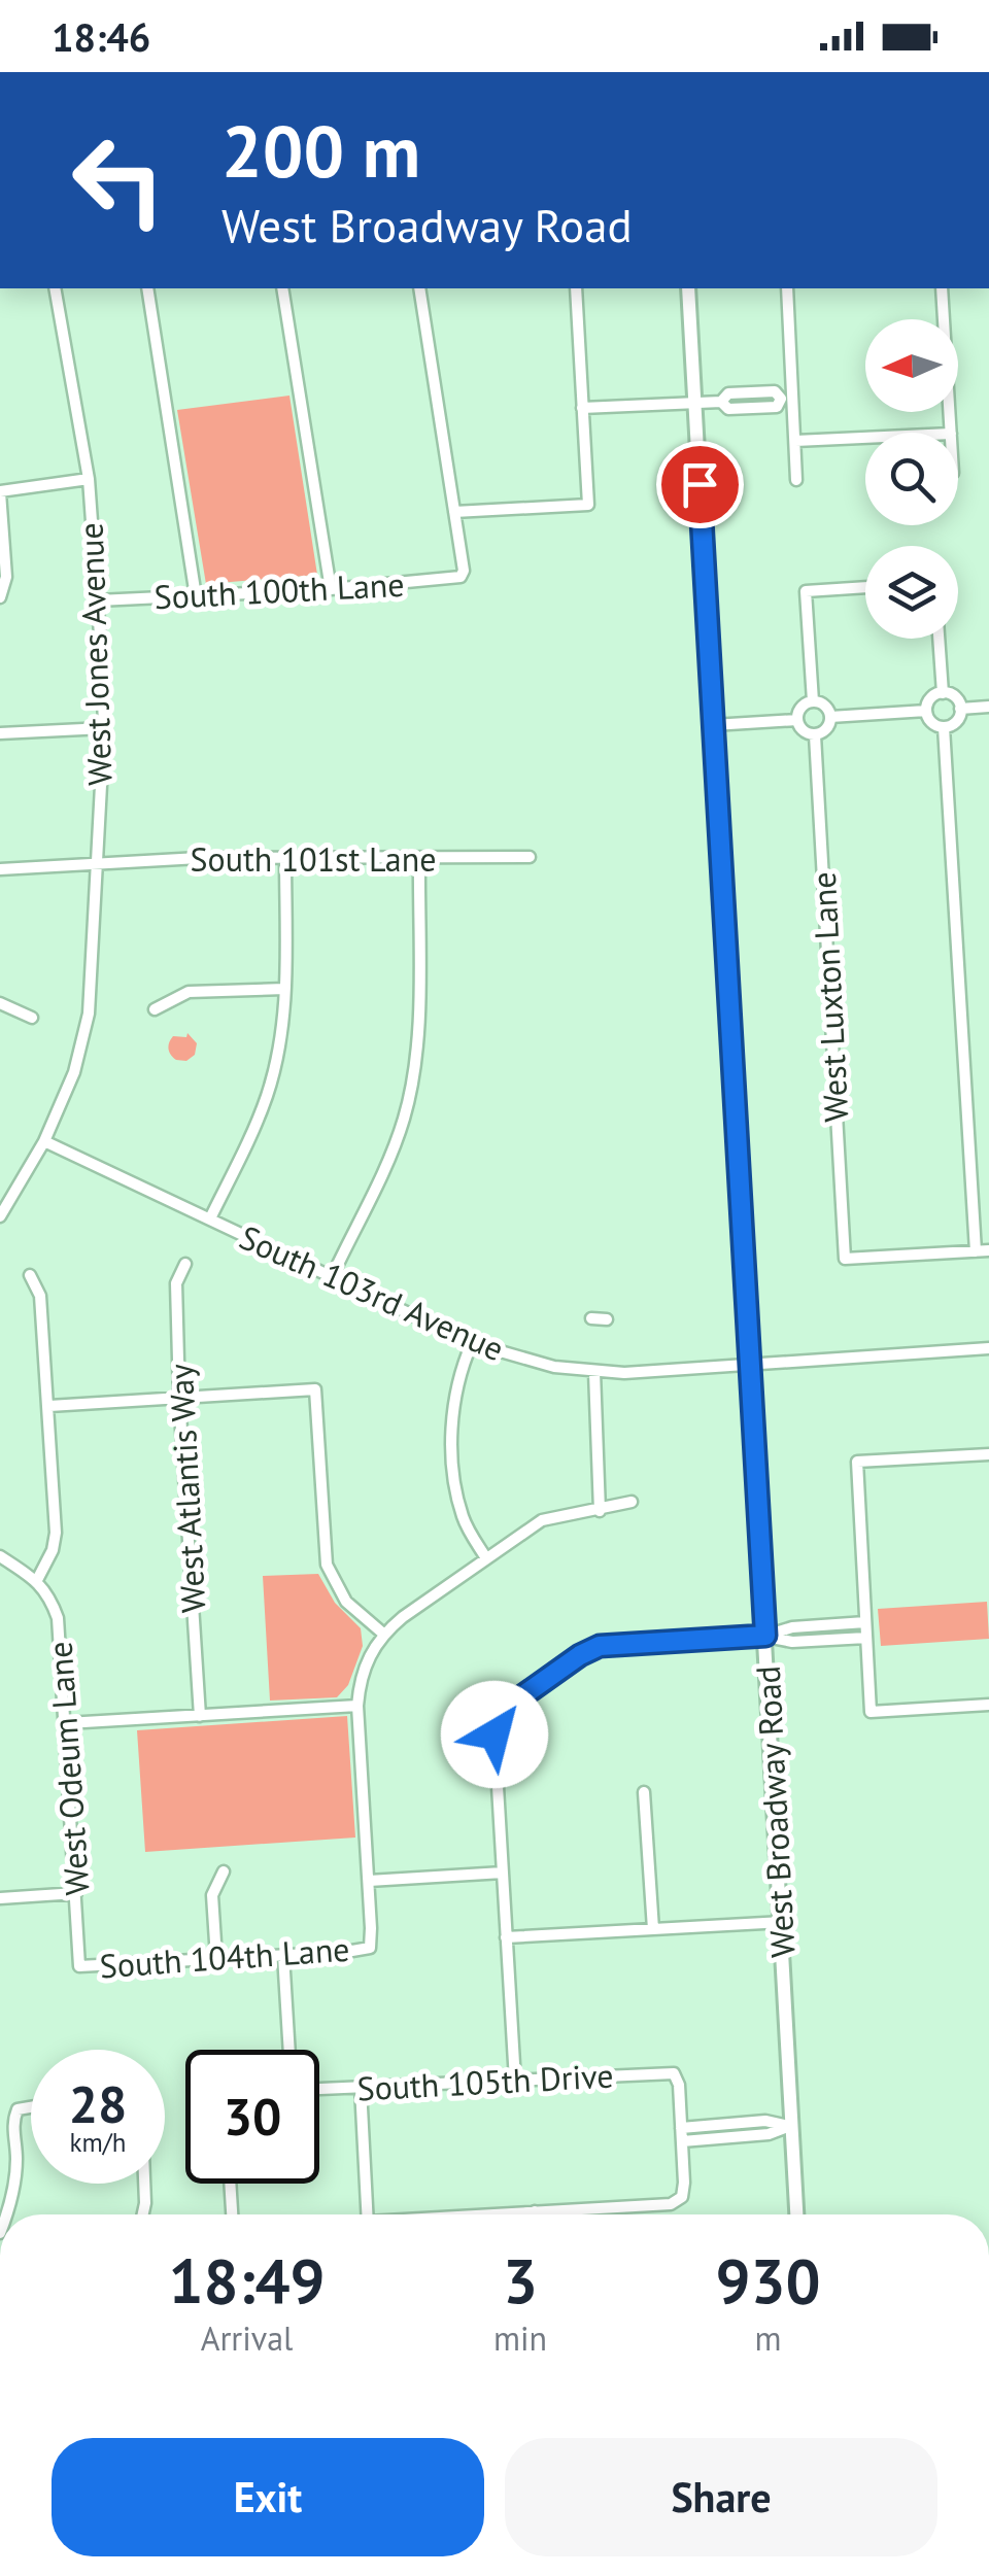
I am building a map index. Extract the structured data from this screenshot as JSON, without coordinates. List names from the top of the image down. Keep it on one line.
{"streets":{"main road":["West Broadway Road"],"street":["South 100th Lane","West Jones Avenue","South 101st Lane","West Luxton Lane","South 103rd Avenue","West Atlantis Way","West Odeum Lane","South 104th Lane","South 105th Drive"]},"crossings":[["South 100th Lane","West Jones Avenue"],["West Jones Avenue","South 101st Lane"],["West Jones Avenue","South 103rd Avenue"],["South 103rd Avenue","West Broadway Road"],["West Odeum Lane","South 104th Lane"]],"north":"left","page":{"status":"18:46","turn":["200 m","West Broadway Road"],"speed":"28 km/h","limit":"30","eta":["18:49","Arrival","3","min","930","m"],"buttons":["Exit","Share"]}}
